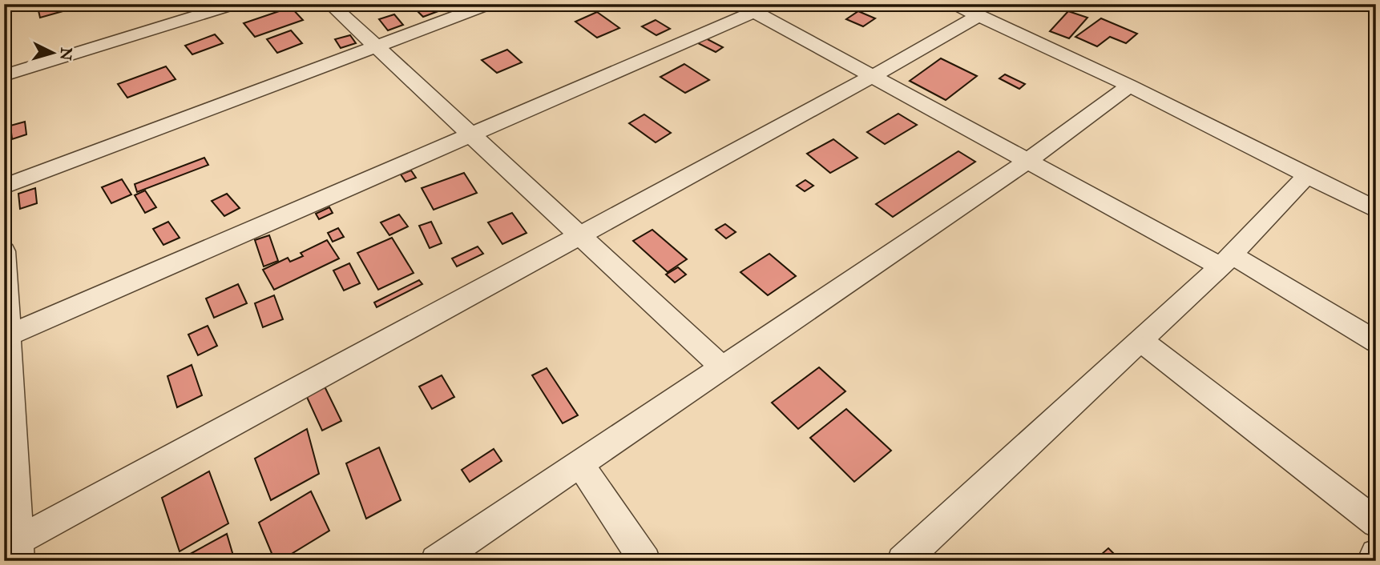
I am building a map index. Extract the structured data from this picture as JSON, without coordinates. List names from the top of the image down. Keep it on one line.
{"north":"right"}
